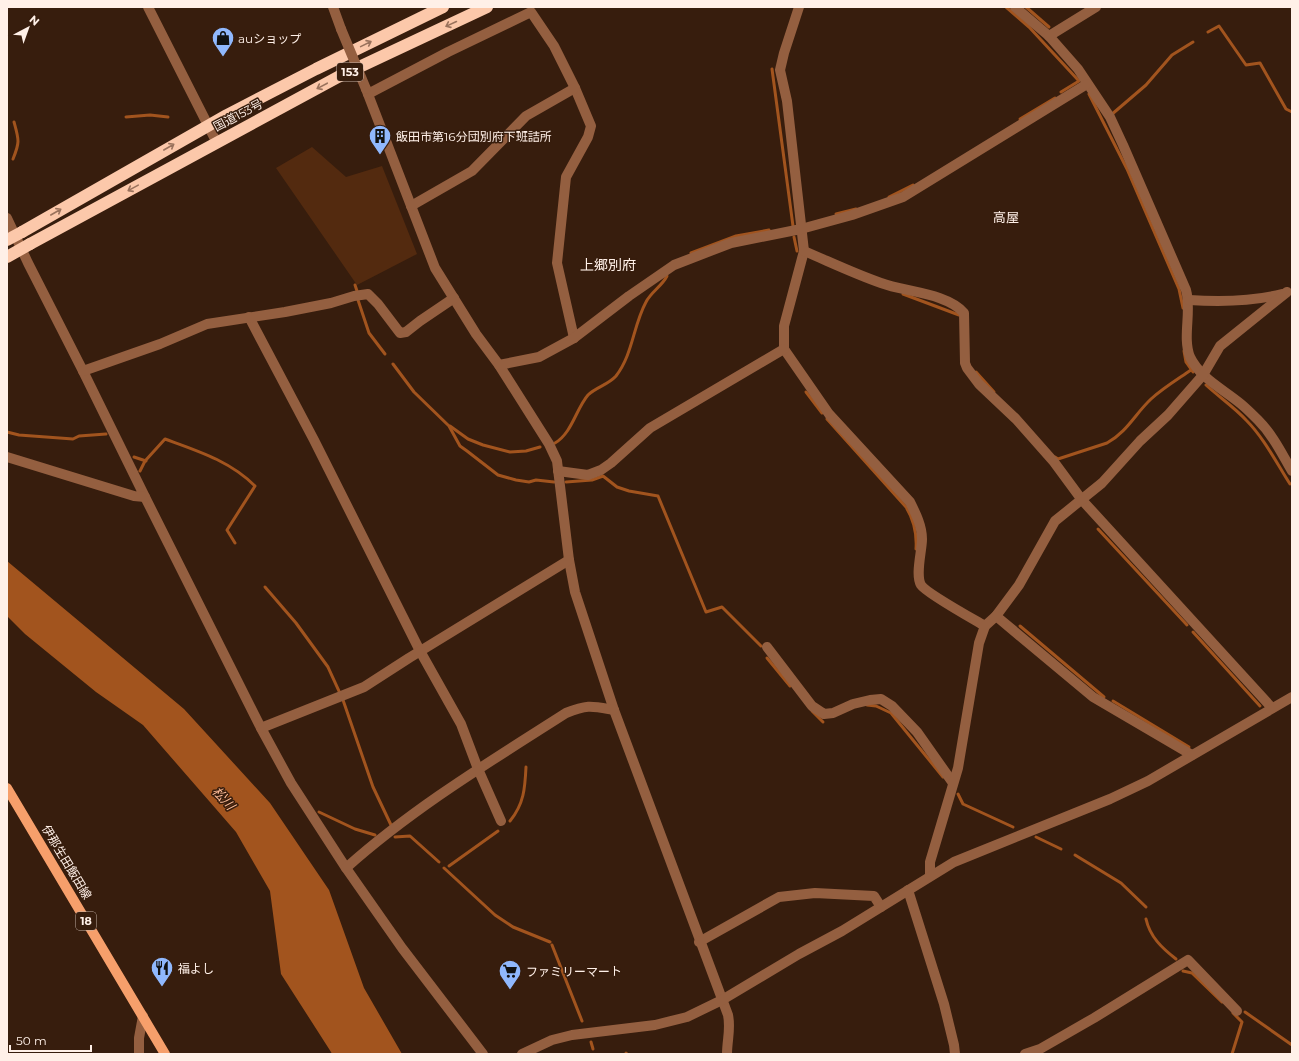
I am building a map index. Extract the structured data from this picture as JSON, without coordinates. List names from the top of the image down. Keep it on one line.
{"streets":{"highway":["153","国道153号"],"main road":["伊那生田飯田線","18"]},"districts":["高屋","上郷別府"],"water":["松川"],"places":{"shop":["auショップ"],"building":["飯田市第16分団別府下班詰所"],"restaurant":["福よし"],"supermarket":["ファミリーマート"]},"scale_bar":"50 m","north":"top right"}
